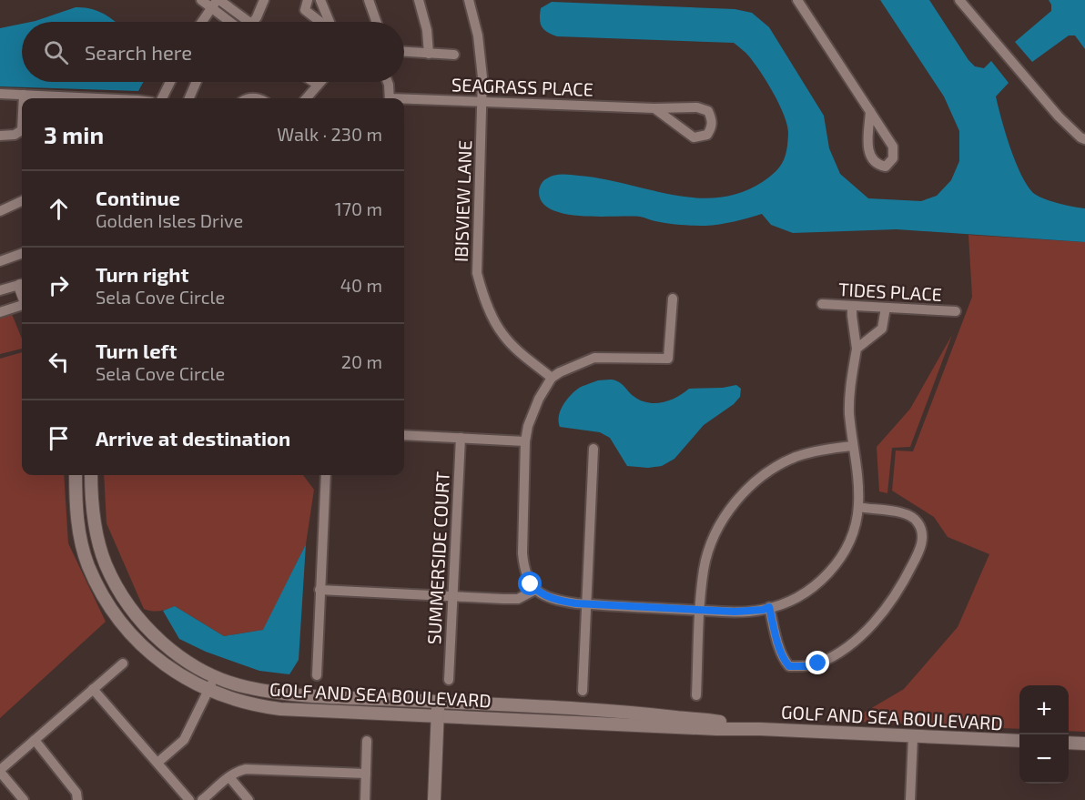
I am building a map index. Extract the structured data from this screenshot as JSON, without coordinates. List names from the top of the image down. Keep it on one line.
{"streets":{"street":["SEAGRASS PLACE","IBISVIEW LANE","TIDES PLACE","SUMMERSIDE COURT","GOLF AND SEA BOULEVARD"]},"crossings":[["SEAGRASS PLACE","IBISVIEW LANE"]],"page":{"search":"Search here","heading":["3 min","Walk · 230 m"],"list":[["Continue","Golden Isles Drive","170 m"],["Turn right","Sela Cove Circle","40 m"],["Turn left","Sela Cove Circle","20 m"],"Arrive at destination"],"map_buttons":["+","−"]}}
